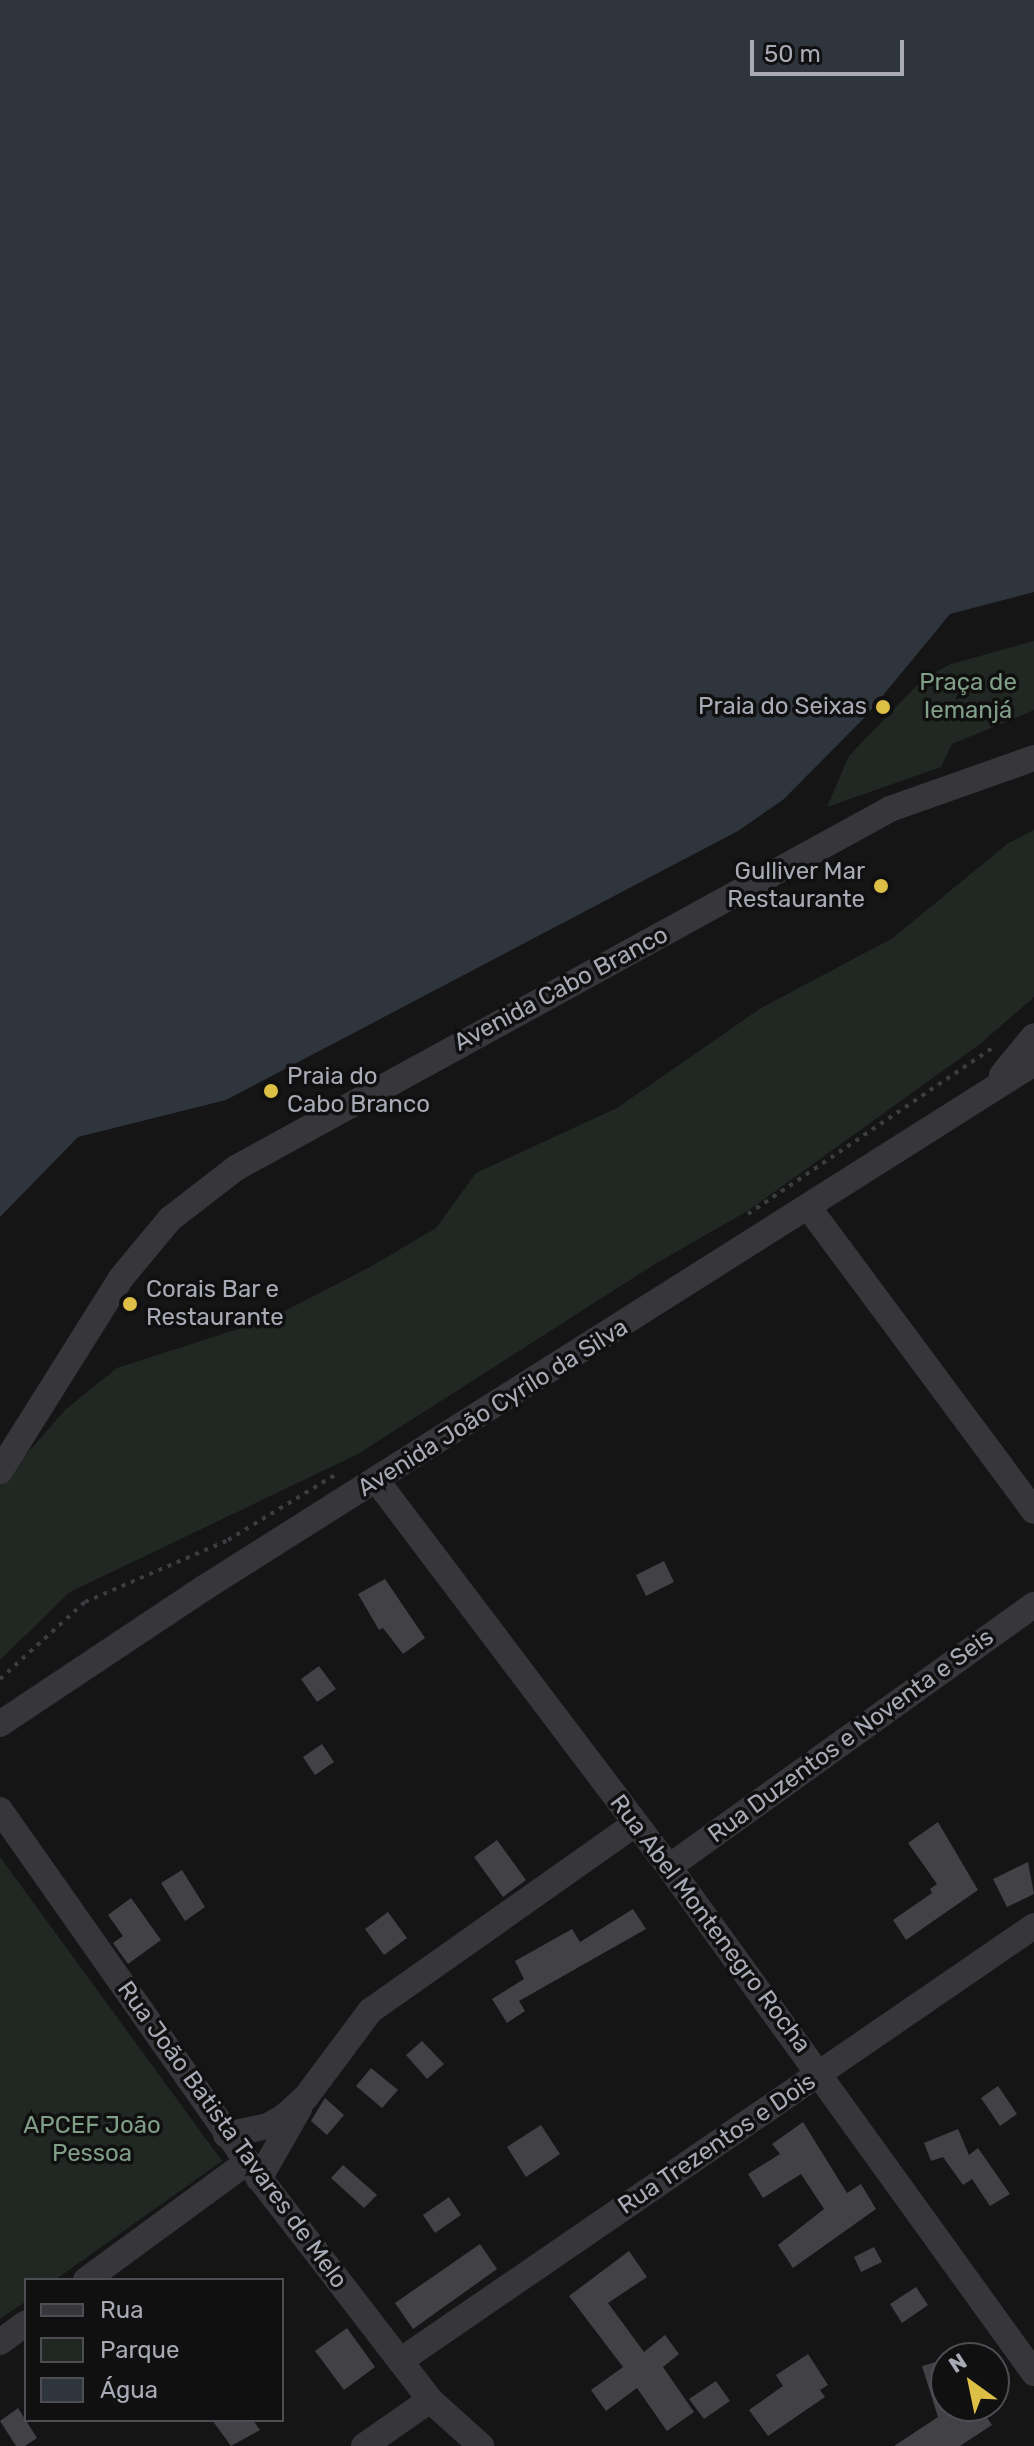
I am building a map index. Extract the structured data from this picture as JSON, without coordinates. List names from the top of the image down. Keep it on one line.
{"streets":{"street":["Avenida Cabo Branco","Avenida João Cyrilo da Silva","Rua Duzentos e Noventa e Seis","Rua Abel Montenegro Rocha","Rua João Batista Tavares de Melo","Rua Trezentos e Dois"]},"crossings":[["Avenida João Cyrilo da Silva","Rua Abel Montenegro Rocha"],["Rua Duzentos e Noventa e Seis","Rua Abel Montenegro Rocha"],["Rua Abel Montenegro Rocha","Rua Trezentos e Dois"],["Rua João Batista Tavares de Melo","Rua Trezentos e Dois"]],"parks":["Praça de Iemanjá","APCEF João Pessoa"],"places":["Praia do Seixas","Gulliver Mar Restaurante","Praia do Cabo Branco","Corais Bar e Restaurante"],"legend":["Rua","Parque","Água"],"scale_bar":"50 m","north":"top left"}
